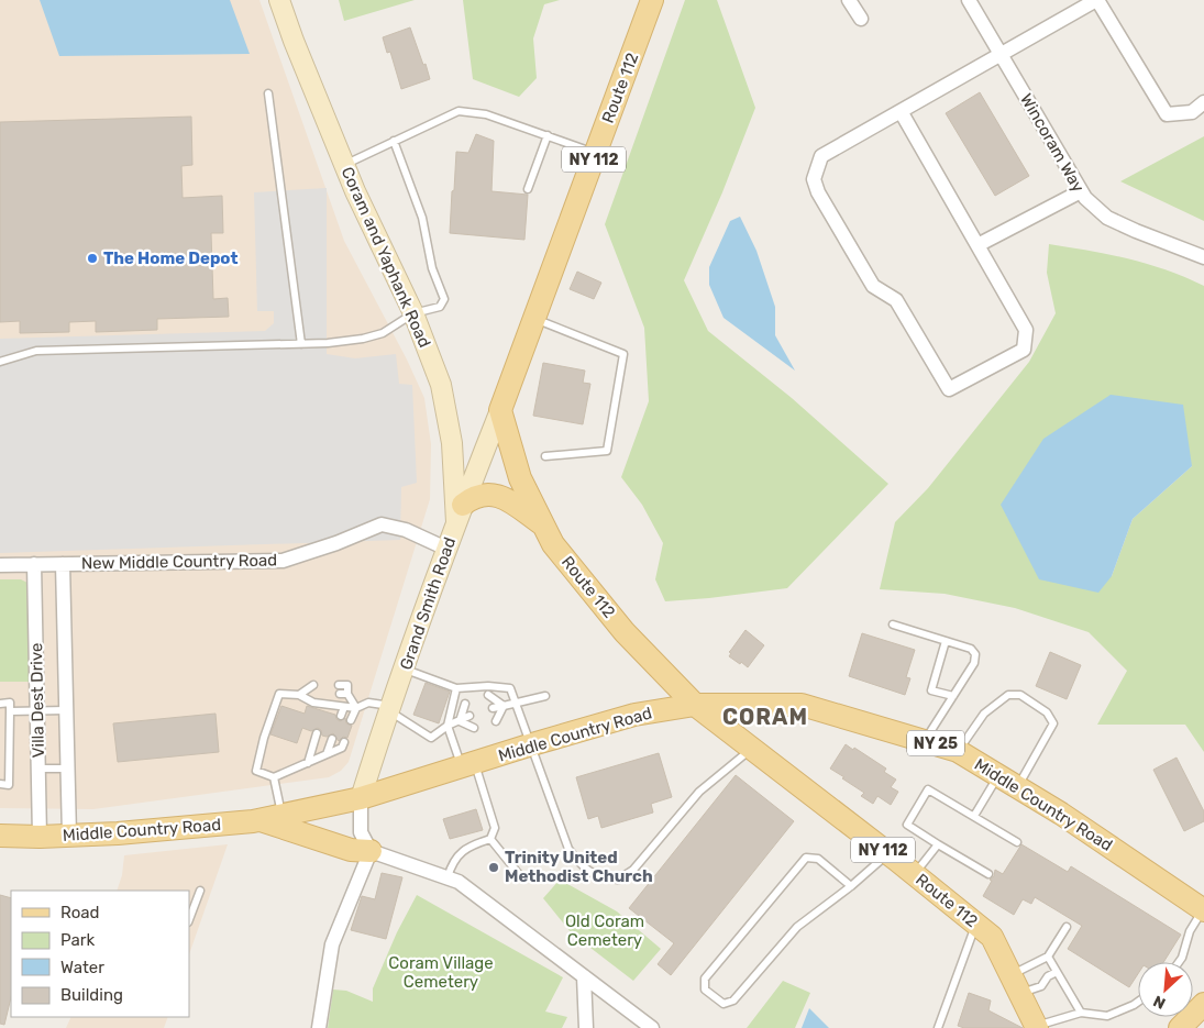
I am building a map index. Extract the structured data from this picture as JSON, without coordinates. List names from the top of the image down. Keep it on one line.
{"streets":{"main road":["Route 112","NY 112","Coram and Yaphank Road","Grand Smith Road","Middle Country Road","NY 25"],"street":["Wincoram Way","New Middle Country Road","Villa Dest Drive"]},"crossings":[["Route 112","Grand Smith Road"],["Route 112","Middle Country Road"],["Coram and Yaphank Road","Grand Smith Road"],["New Middle Country Road","Grand Smith Road"],["New Middle Country Road","Villa Dest Drive"],["Grand Smith Road","Middle Country Road"],["Villa Dest Drive","Middle Country Road"]],"districts":["CORAM"],"parks":["Old Coram Cemetery","Coram Village Cemetery"],"places":["The Home Depot","Trinity United Methodist Church"],"legend":["Road","Park","Water","Building"],"north":"bottom left"}
